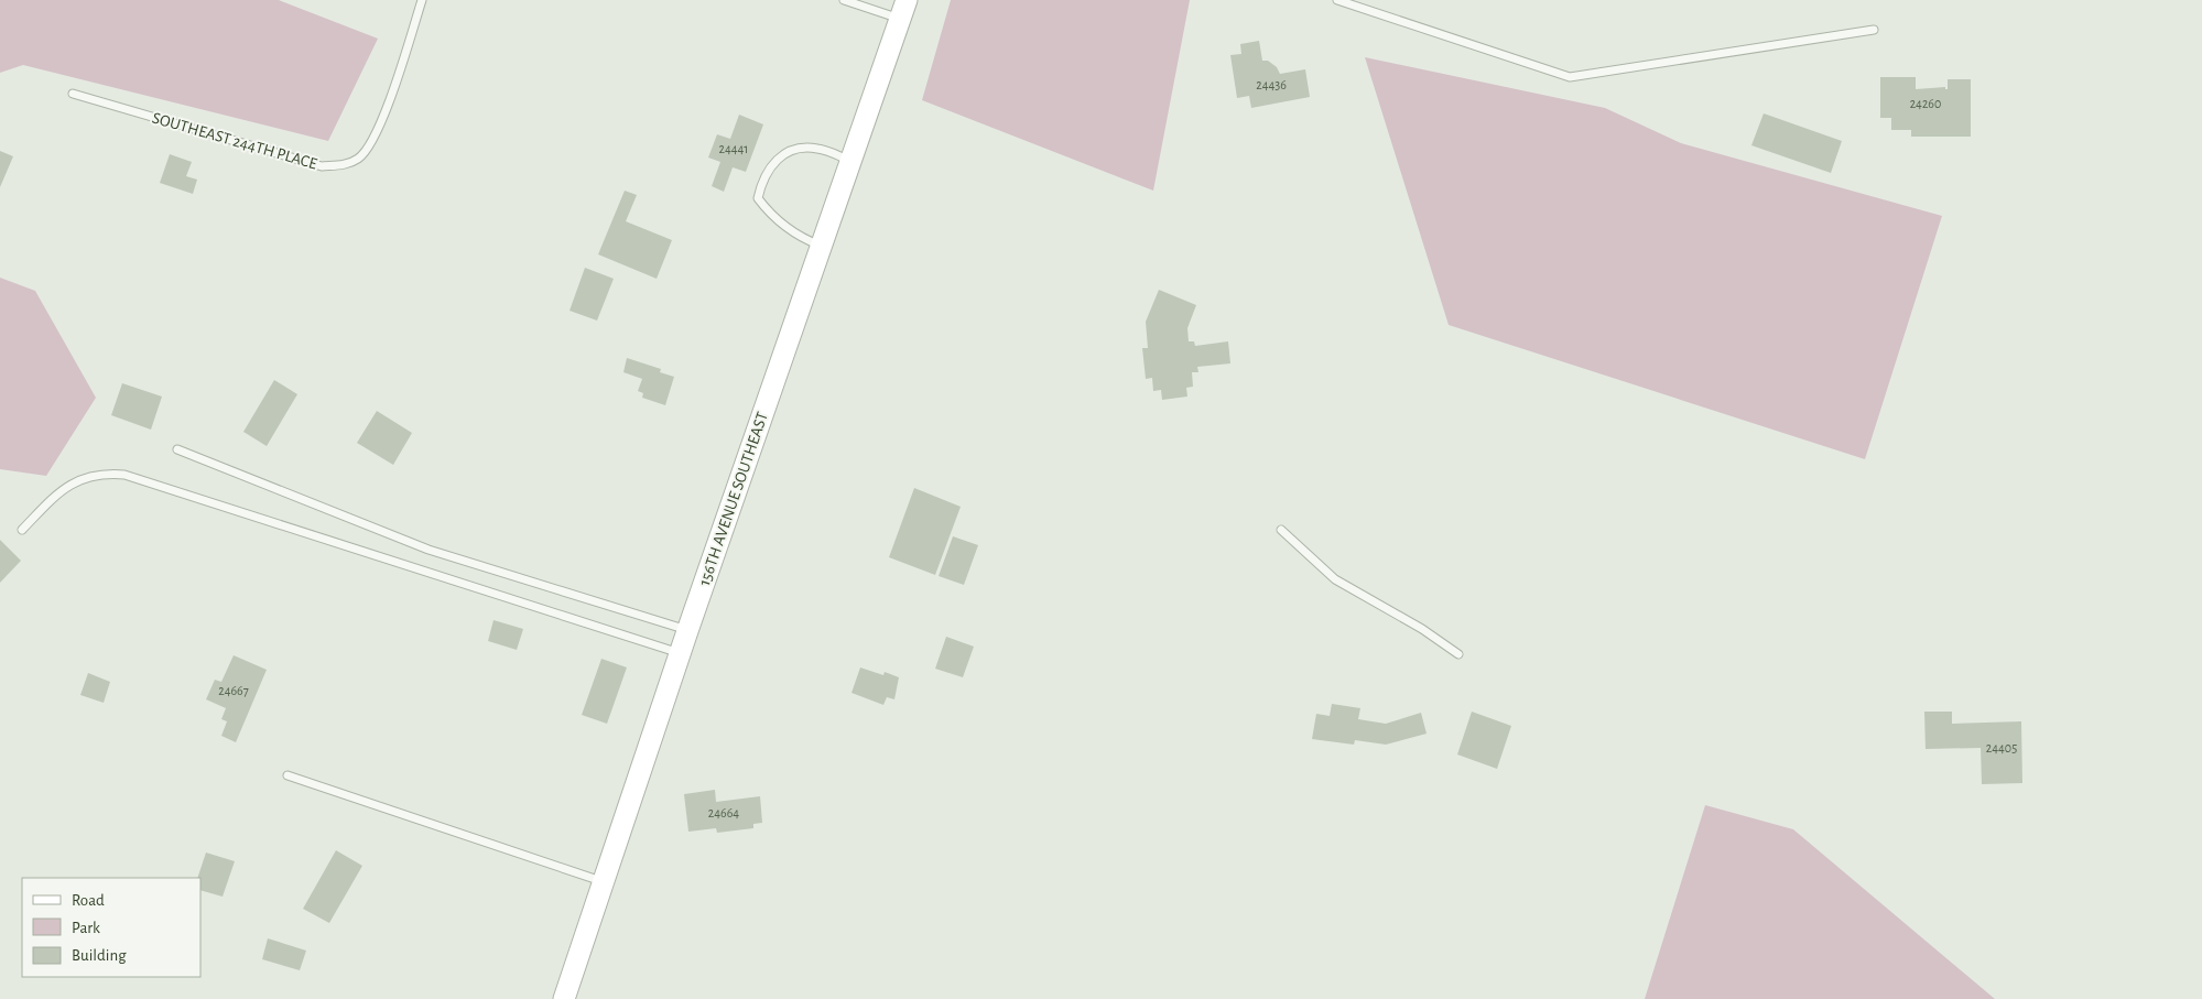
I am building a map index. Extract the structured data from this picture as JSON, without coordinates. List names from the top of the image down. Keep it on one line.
{"streets":{"street":["156TH AVENUE SOUTHEAST"],"lane":["SOUTHEAST 244TH PLACE"]},"house_numbers":["24436","24260","24441","24667","24405","24664"],"legend":["Road","Park","Building"]}
